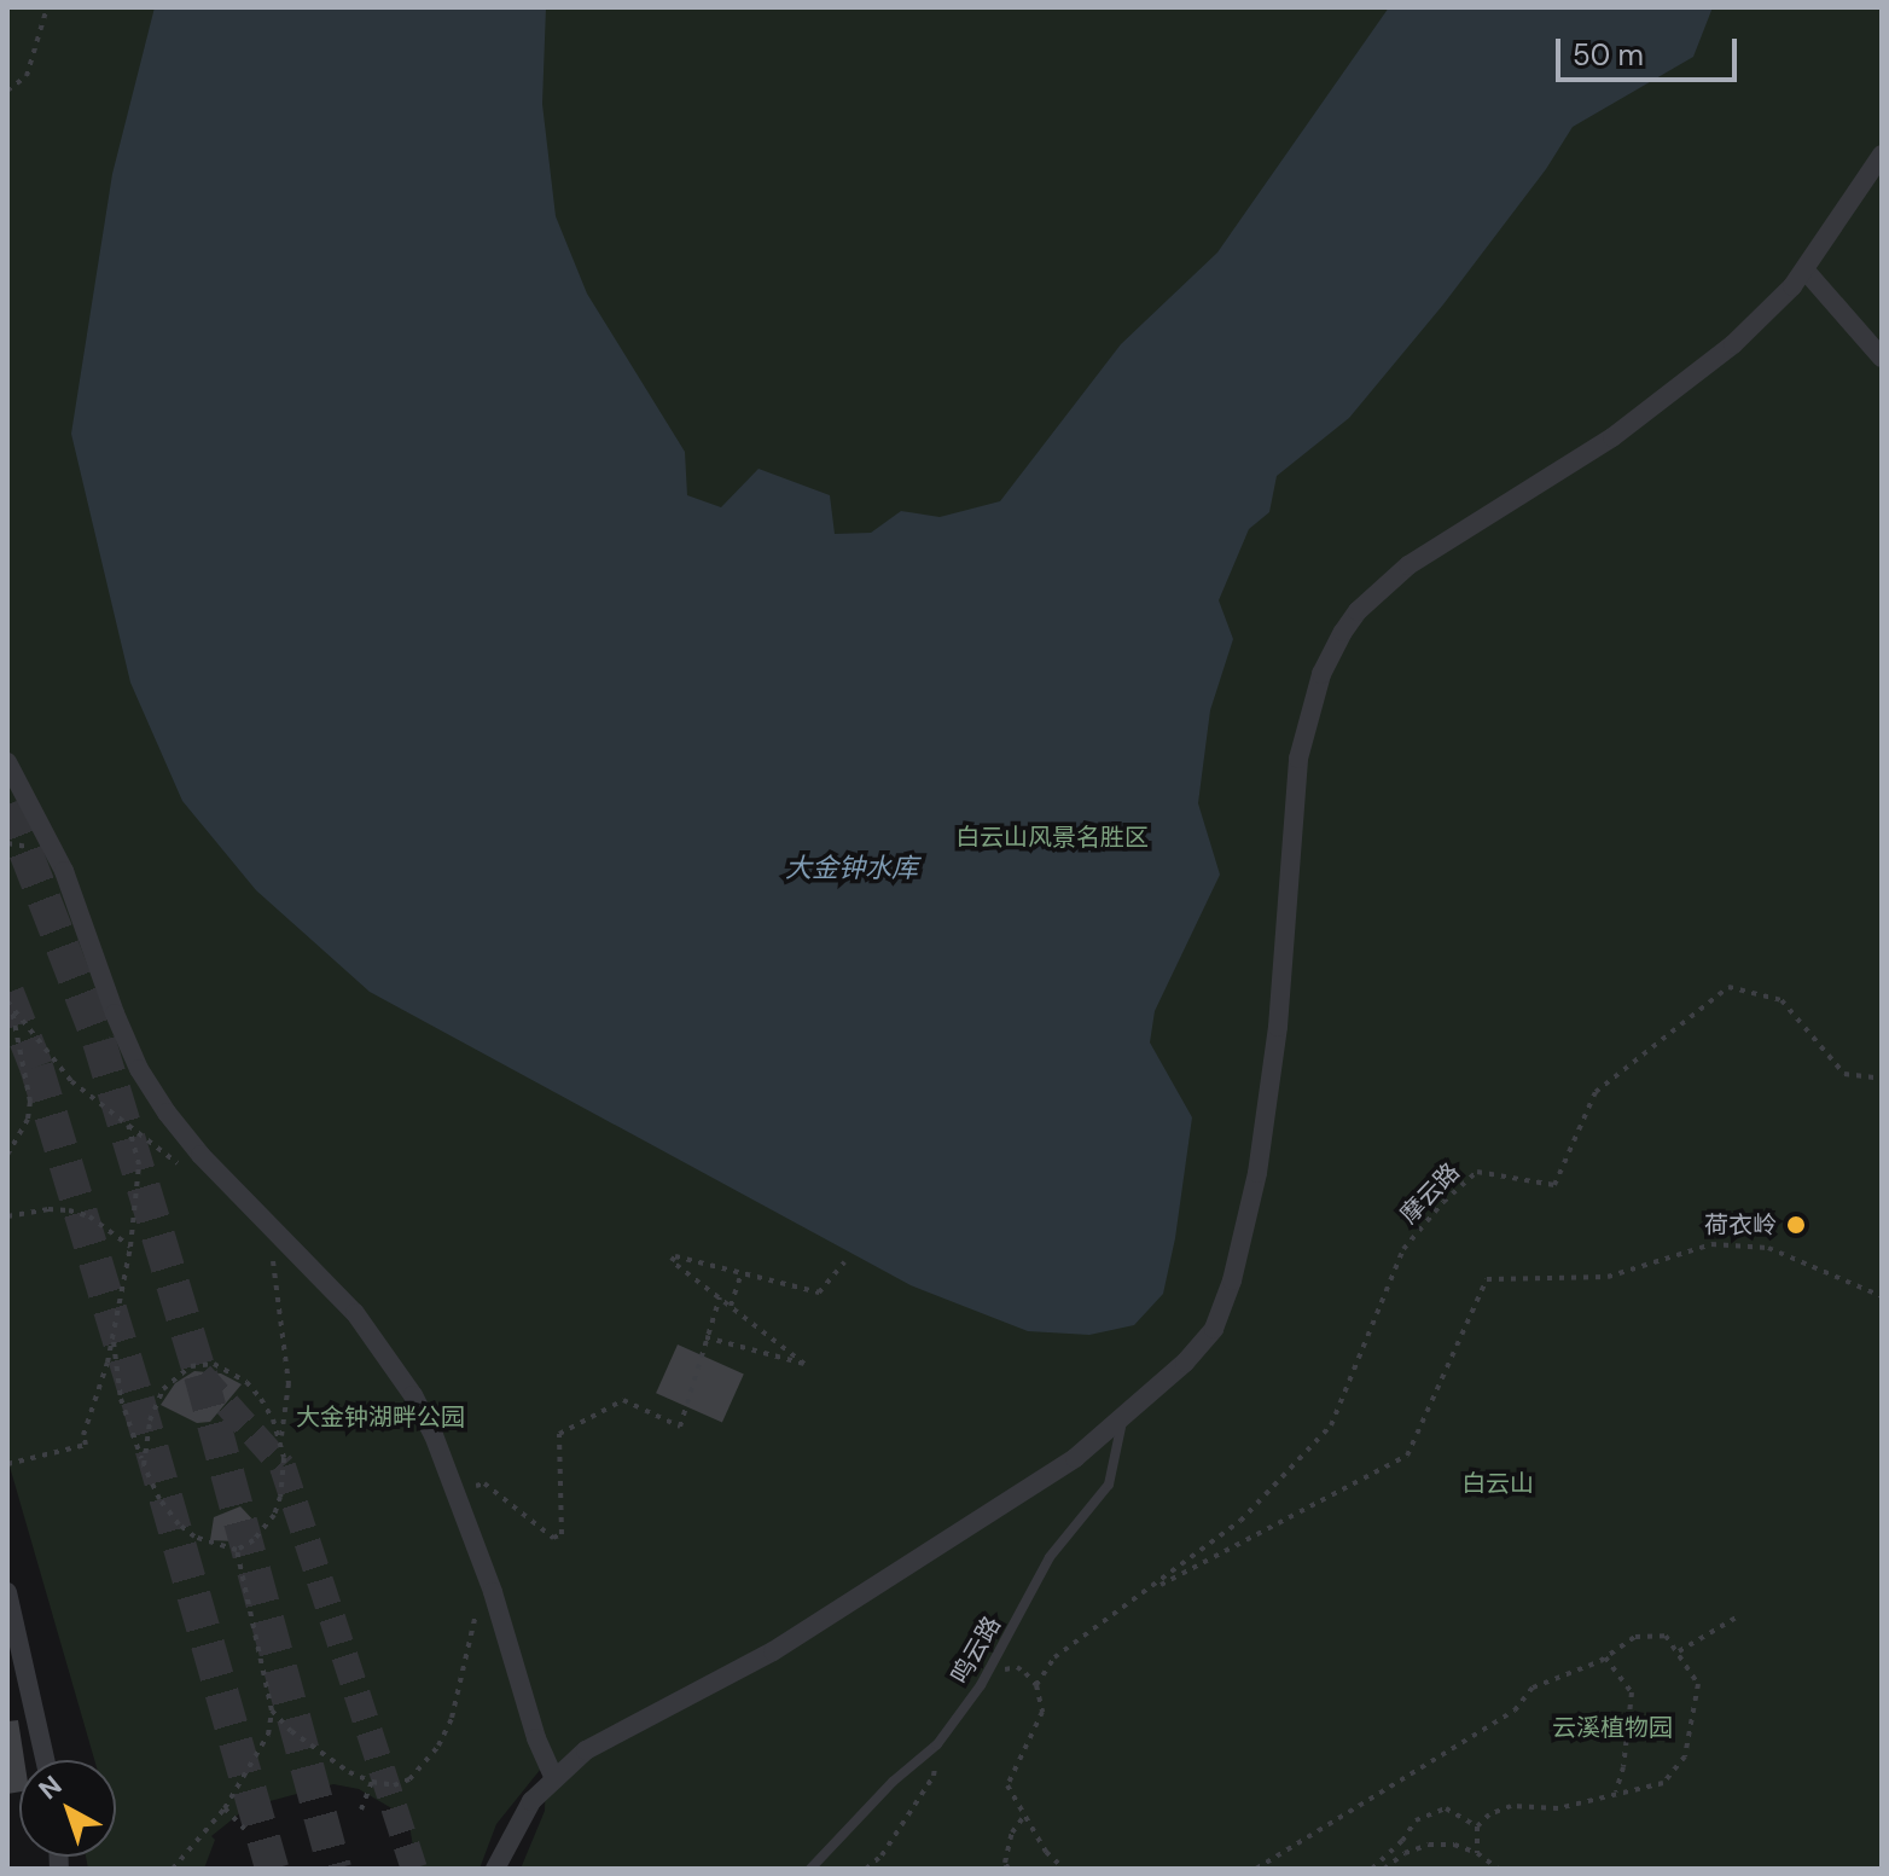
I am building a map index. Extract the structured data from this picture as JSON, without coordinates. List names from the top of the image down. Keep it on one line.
{"streets":{"lane":["鸣云路"],"path":["摩云路"]},"water":["大金钟水库"],"parks":["白云山风景名胜区","大金钟湖畔公园","白云山","云溪植物园"],"places":["荷衣岭"],"scale_bar":"50 m","north":"top left"}
